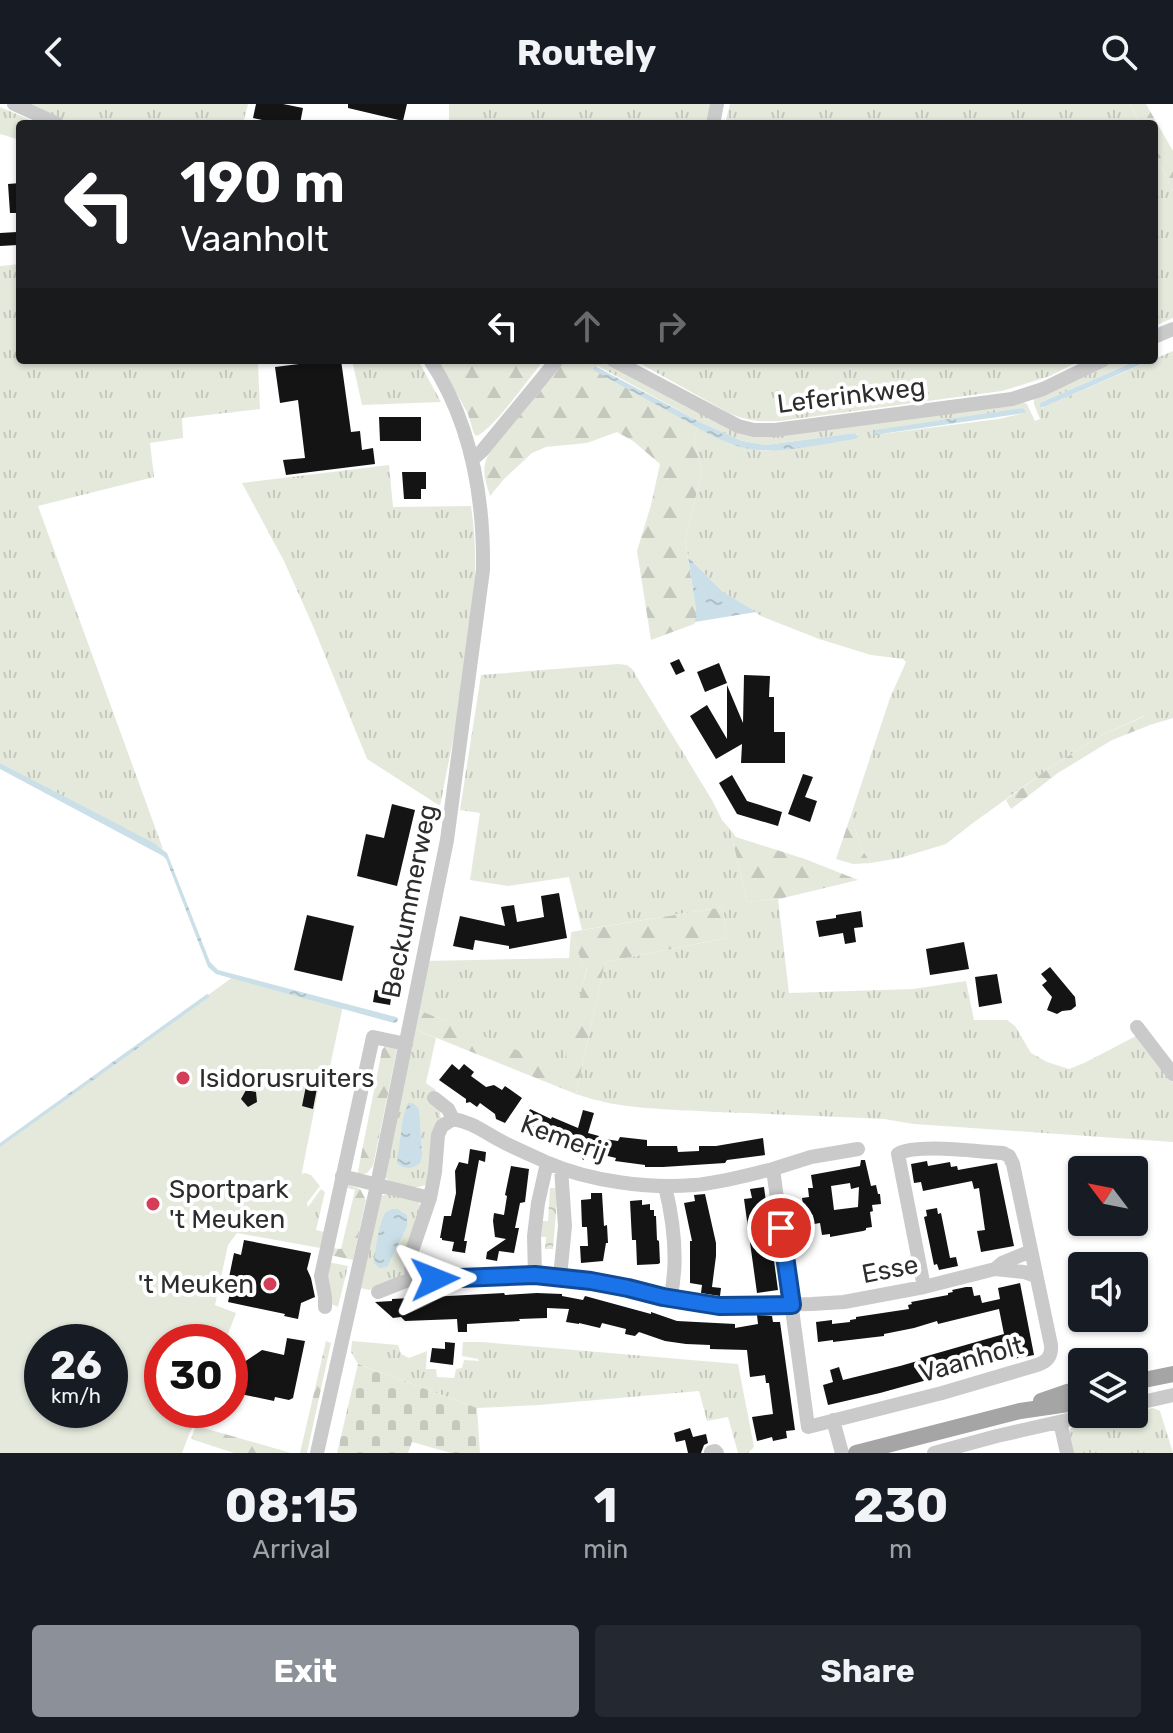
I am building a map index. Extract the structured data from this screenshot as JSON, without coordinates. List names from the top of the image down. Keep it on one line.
{"streets":{"street":["Leferinkweg","Beckummerweg","Kemerij","Esse","Vaanholt"]},"crossings":[["Kemerij","Vaanholt"],["Esse","Vaanholt"]],"places":["Isidorusruiters","Sportpark 't Meuken","'t Meuken"],"north":"top left","page":{"header":"Routely","turn":["190 m","Vaanholt"],"speed":"26 km/h","limit":"30","eta":["08:15","Arrival","1","min","230","m"],"buttons":["Exit","Share"]}}
